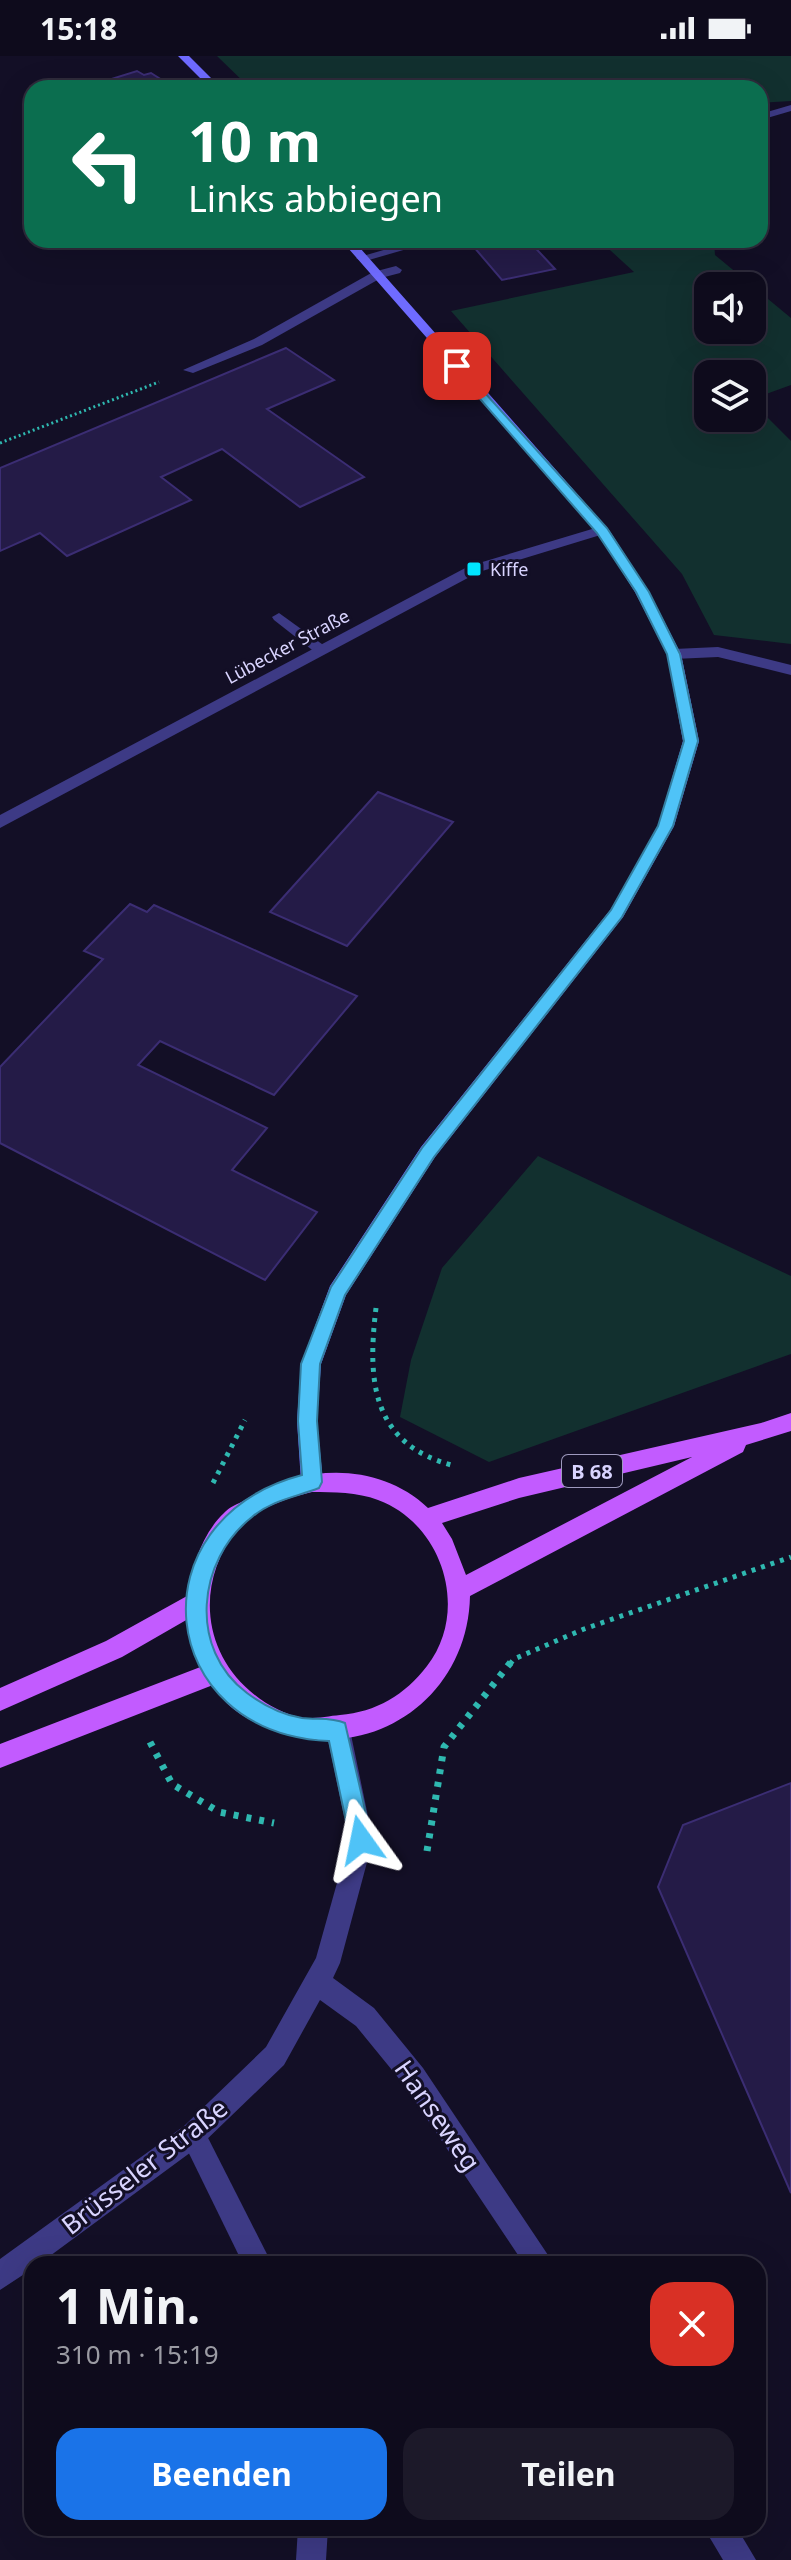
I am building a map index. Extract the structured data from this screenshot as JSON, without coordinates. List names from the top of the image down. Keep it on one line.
{"streets":{"main road":["B 68"],"street":["Lübecker Straße","Hanseweg","Brüsseler Straße"]},"crossings":[["B 68","Brüsseler Straße"],["Hanseweg","Brüsseler Straße"]],"places":{"transit":["Kiffe"]},"page":{"status":"15:18","turn":["10 m","Links abbiegen"],"heading":["1 Min.","310 m · 15:19"],"buttons":["Beenden","Teilen"]}}
